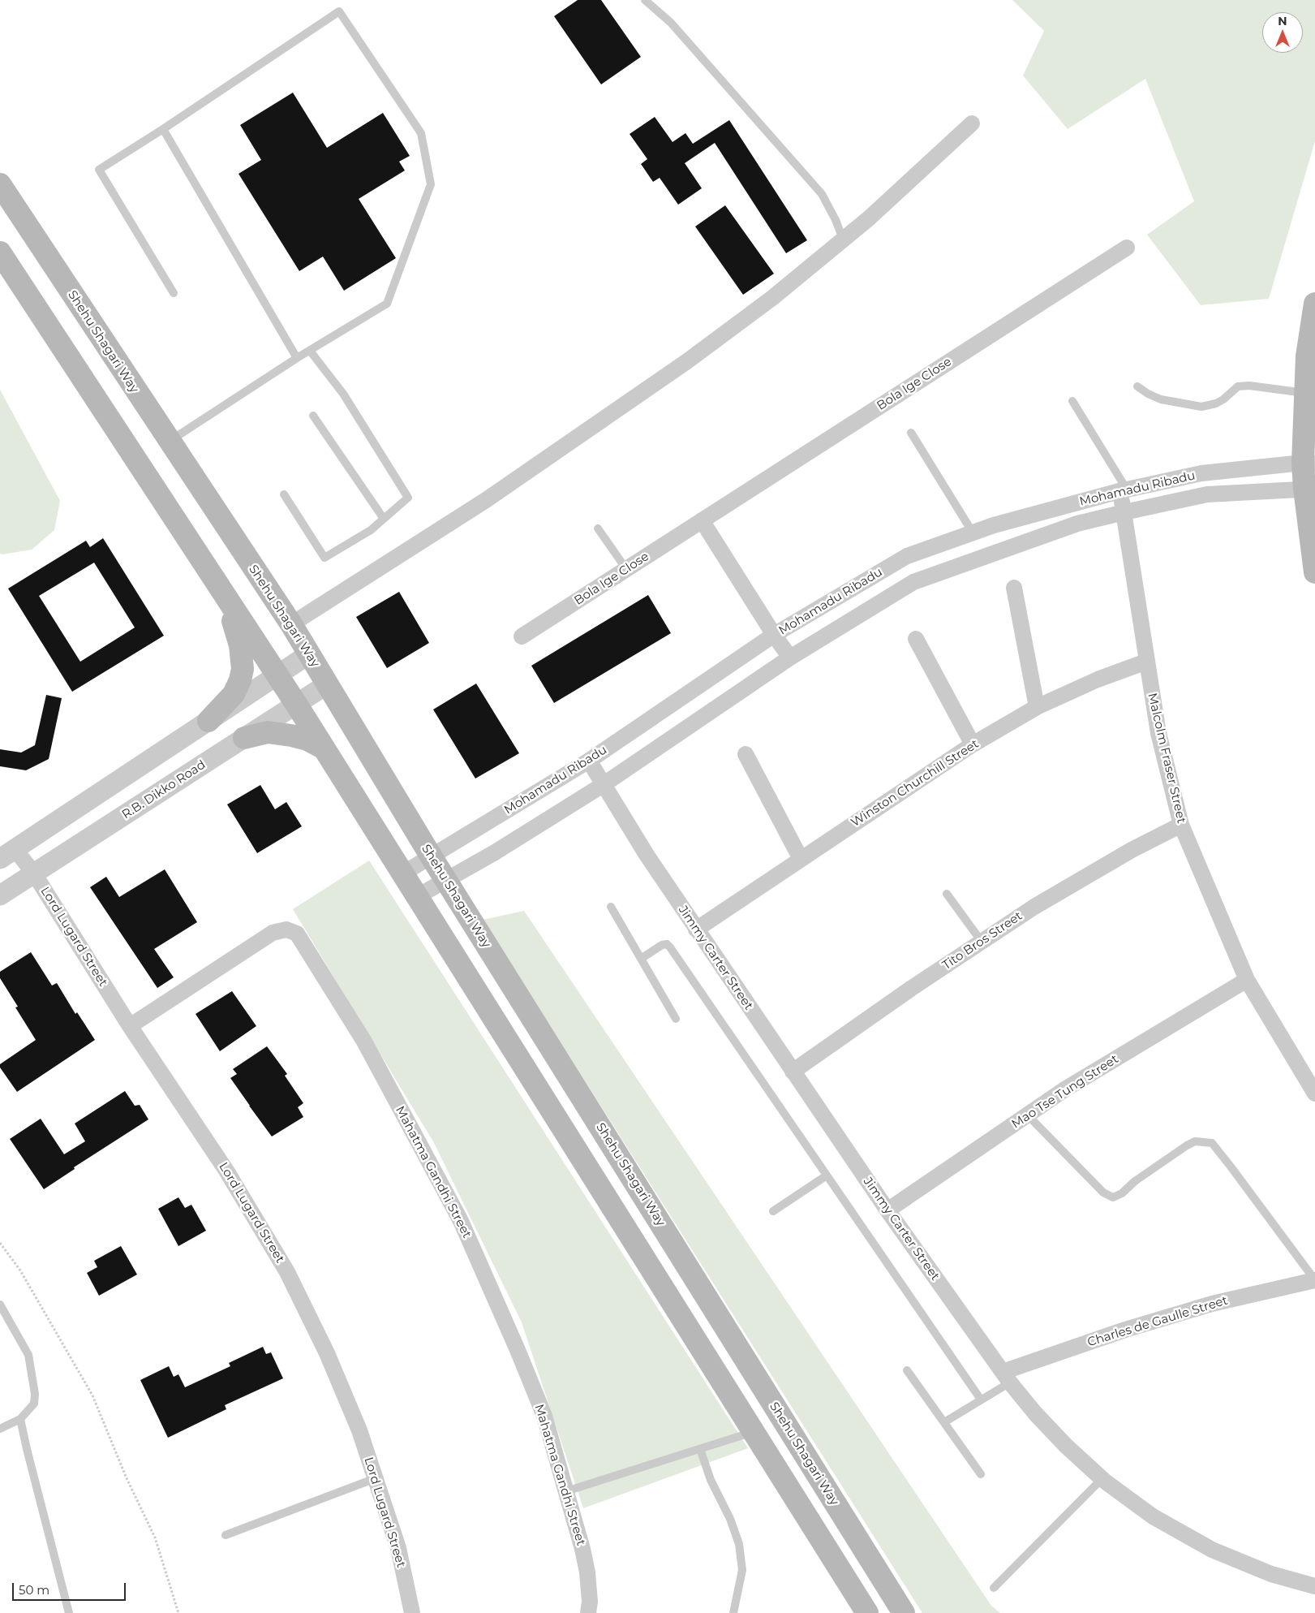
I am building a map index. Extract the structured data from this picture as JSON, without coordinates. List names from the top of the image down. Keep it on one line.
{"streets":{"main road":["Shehu Shagari Way"],"street":["Bola Ige Close","Mohamadu Ribadu","Malcolm Fraser Street","Winston Churchill Street","R.B. Dikko Road","Lord Lugard Street","Tito Bros Street","Jimmy Carter Street","Mao Tse Tung Street","Mahatma Gandhi Street","Charles de Gaulle Street"]},"crossings":[["Shehu Shagari Way","Mohamadu Ribadu"],["Shehu Shagari Way","R.B. Dikko Road"],["Mohamadu Ribadu","Malcolm Fraser Street"],["Mohamadu Ribadu","Jimmy Carter Street"],["Malcolm Fraser Street","Winston Churchill Street"],["Malcolm Fraser Street","Tito Bros Street"],["Malcolm Fraser Street","Mao Tse Tung Street"],["Winston Churchill Street","Jimmy Carter Street"],["R.B. Dikko Road","Lord Lugard Street"],["Lord Lugard Street","Mahatma Gandhi Street"],["Tito Bros Street","Jimmy Carter Street"],["Jimmy Carter Street","Mao Tse Tung Street"],["Jimmy Carter Street","Charles de Gaulle Street"]],"scale_bar":"50 m","north":"top"}
